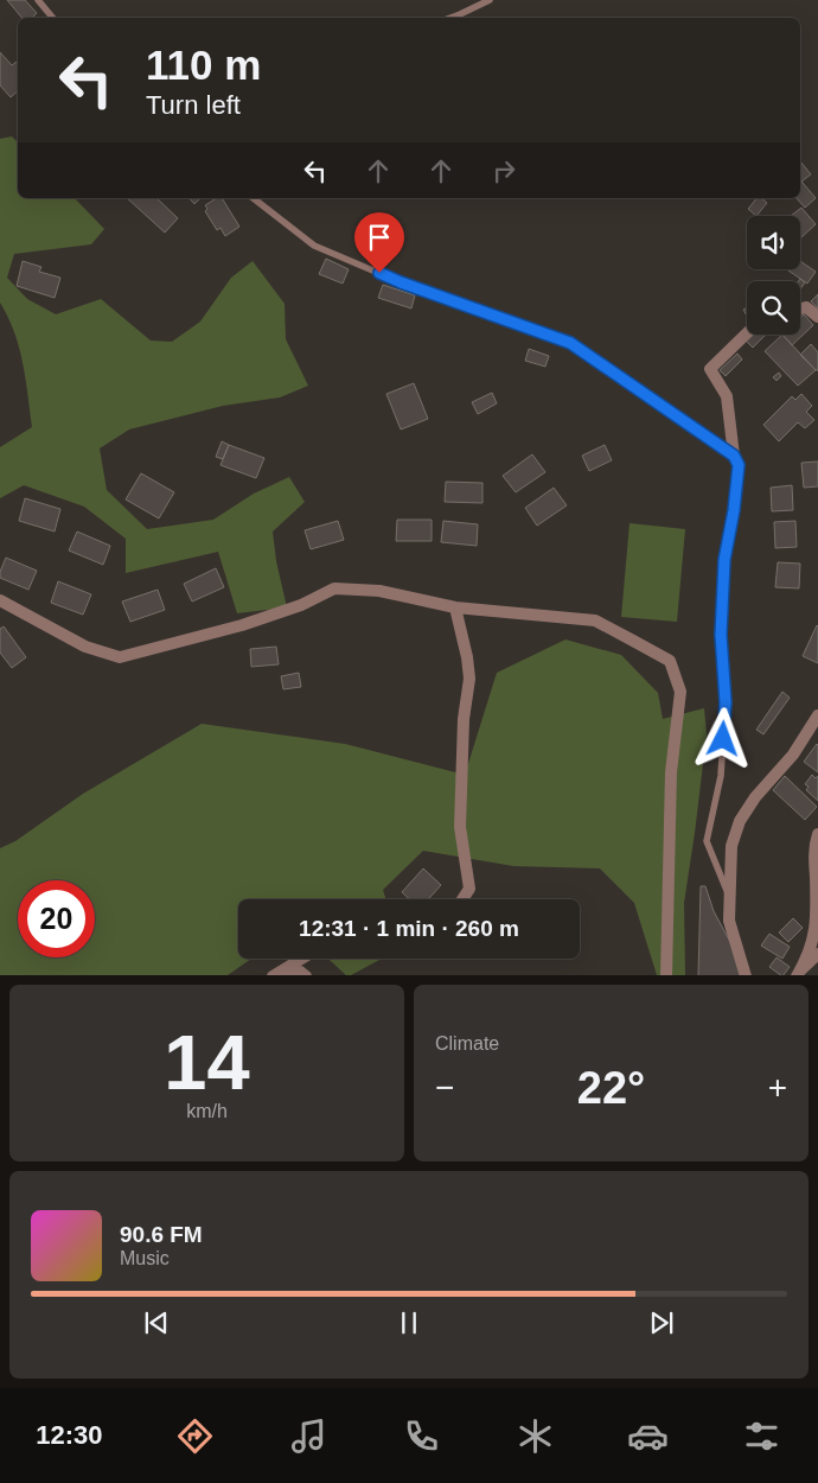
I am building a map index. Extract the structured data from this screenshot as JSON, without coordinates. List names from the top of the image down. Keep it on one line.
{"page":{"turn":["110 m","Turn left"],"limit":"20","trip":"12:31 · 1 min · 260 m","tile":[["14","km/h"],"Climate"],"heat":["−","22°","+"],"song":["90.6 FM","Music"],"tabs":"12:30"}}
